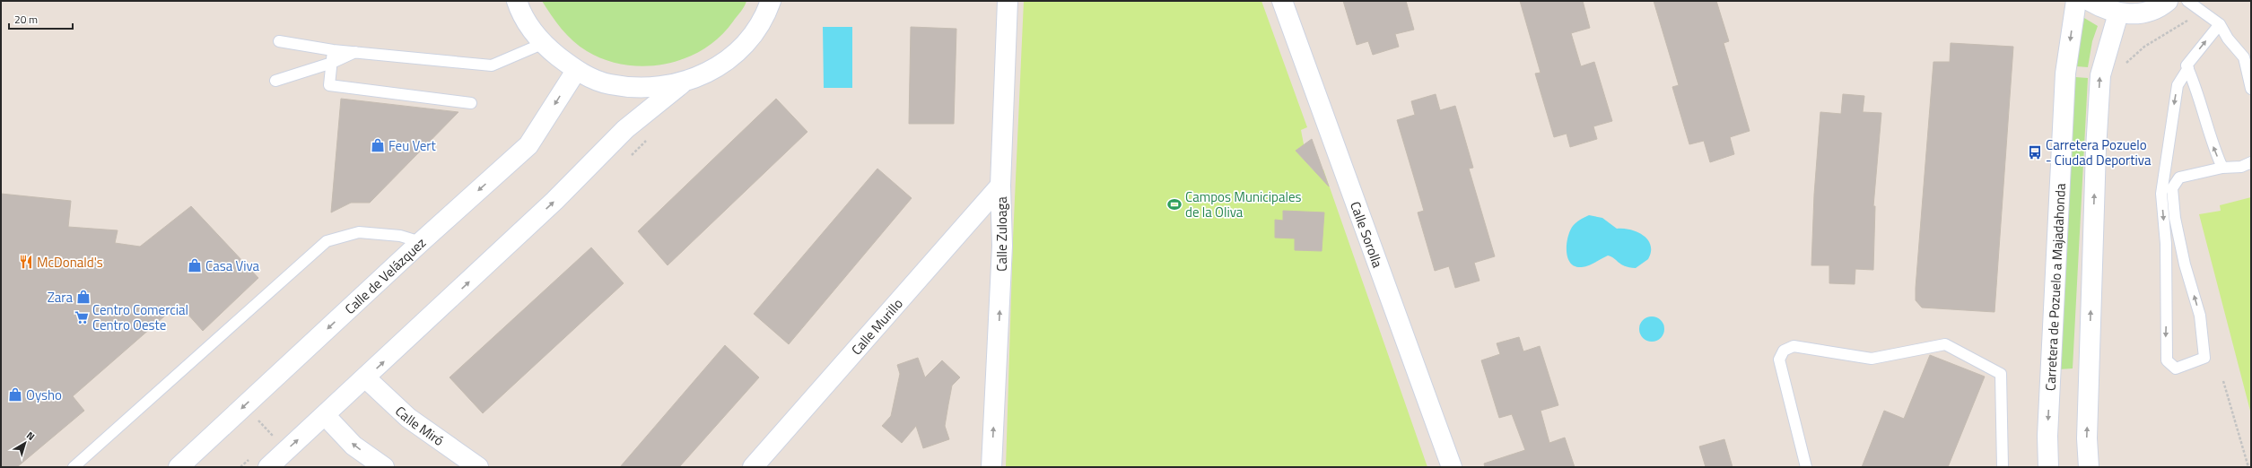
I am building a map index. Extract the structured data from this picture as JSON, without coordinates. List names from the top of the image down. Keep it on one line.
{"streets":{"street":["Calle Zuloaga","Calle Sorolla","Calle de Velázquez","Carretera de Pozuelo a Majadahonda","Calle Murillo","Calle Miró"]},"crossings":[["Calle Zuloaga","Calle Murillo"]],"one_way":["Calle Zuloaga"],"places":{"shop":["Feu Vert","Casa Viva","Zara","Oysho"],"bus stop":["Carretera Pozuelo - Ciudad Deportiva"],"sports":["Campos Municipales de la Oliva"],"restaurant":["McDonald's"],"supermarket":["Centro Comercial Centro Oeste"]},"scale_bar":"20 m","north":"top right"}
